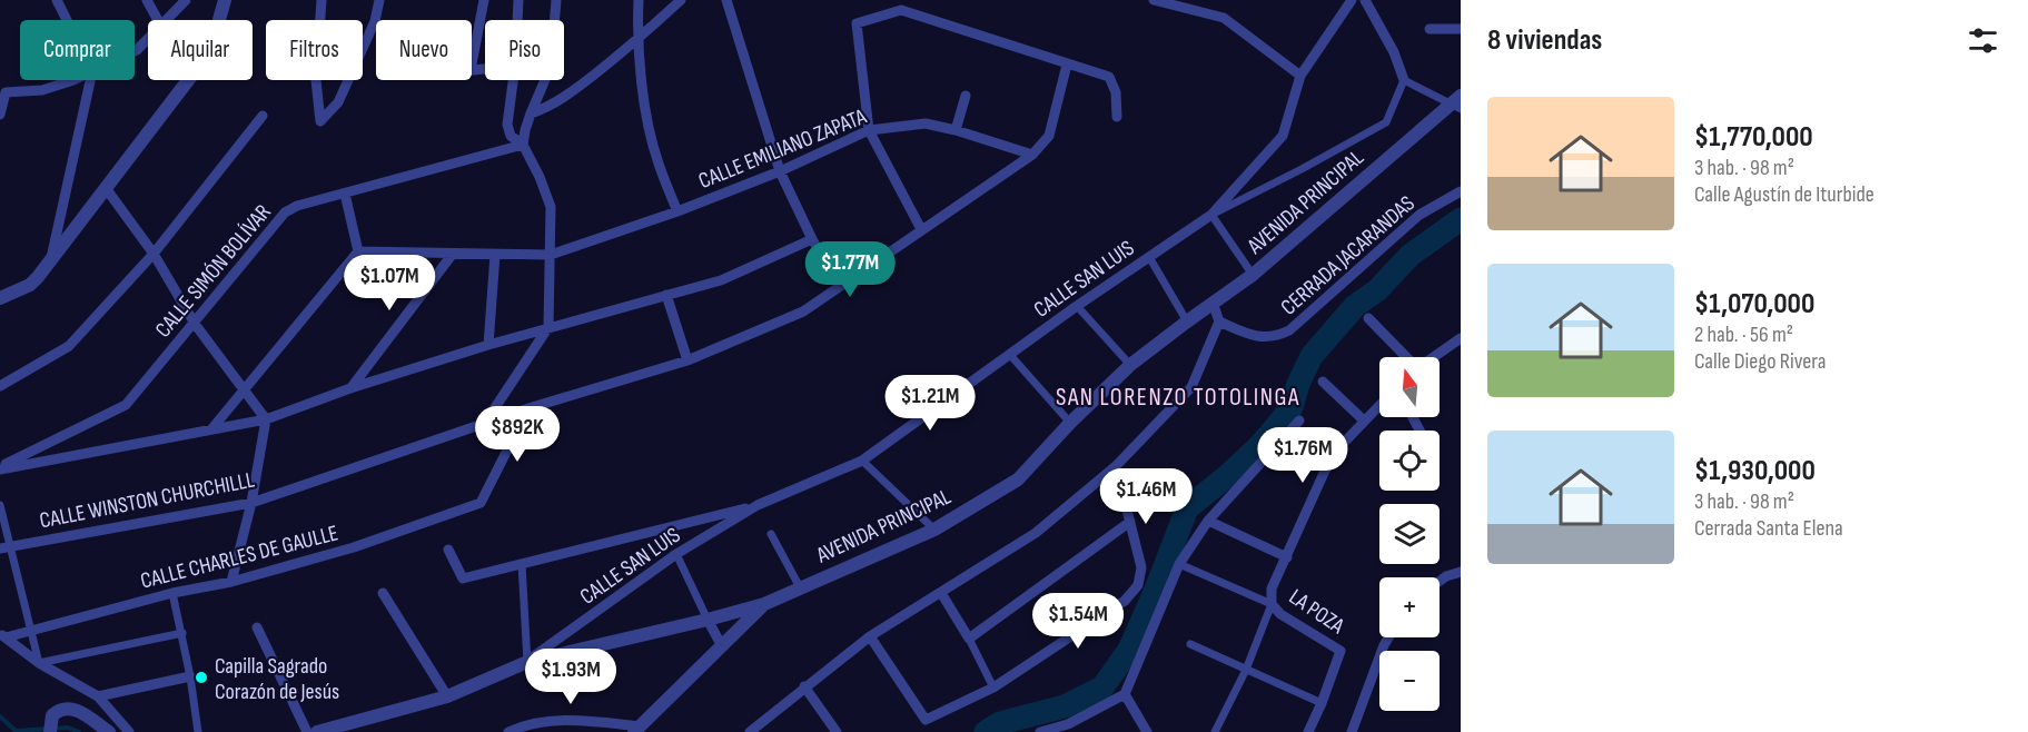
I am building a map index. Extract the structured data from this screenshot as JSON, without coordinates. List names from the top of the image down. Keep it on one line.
{"streets":{"street":["CALLE EMILIANO ZAPATA","AVENIDA PRINCIPAL","CERRADA JACARANDAS","CALLE SIMÓN BOLÍVAR","CALLE SAN LUIS","CALLE WINSTON CHURCHILLL","CALLE CHARLES DE GAULLE","LA POZA"]},"crossings":[["CALLE EMILIANO ZAPATA","CALLE WINSTON CHURCHILLL"],["AVENIDA PRINCIPAL","CALLE SAN LUIS"],["CALLE WINSTON CHURCHILLL","CALLE CHARLES DE GAULLE"]],"districts":["SAN LORENZO TOTOLINGA"],"places":["Capilla Sagrado Corazón de Jesús"],"north":"top","page":{"heading":"8 viviendas","chip":["Comprar","Alquilar","Filtros","Nuevo","Piso"],"list":[{"name":"$1,770,000","note":"3 hab. · 98 m² · Calle Agustín de Iturbide"},{"name":"$1,070,000","note":"2 hab. · 56 m² · Calle Diego Rivera"},{"name":"$1,930,000","note":"3 hab. · 98 m² · Cerrada Santa Elena"}],"price":["$1.77M","$1.07M","$1.21M","$892K","$1.76M","$1.46M","$1.54M","$1.93M"],"map_buttons":["+","−"]}}
